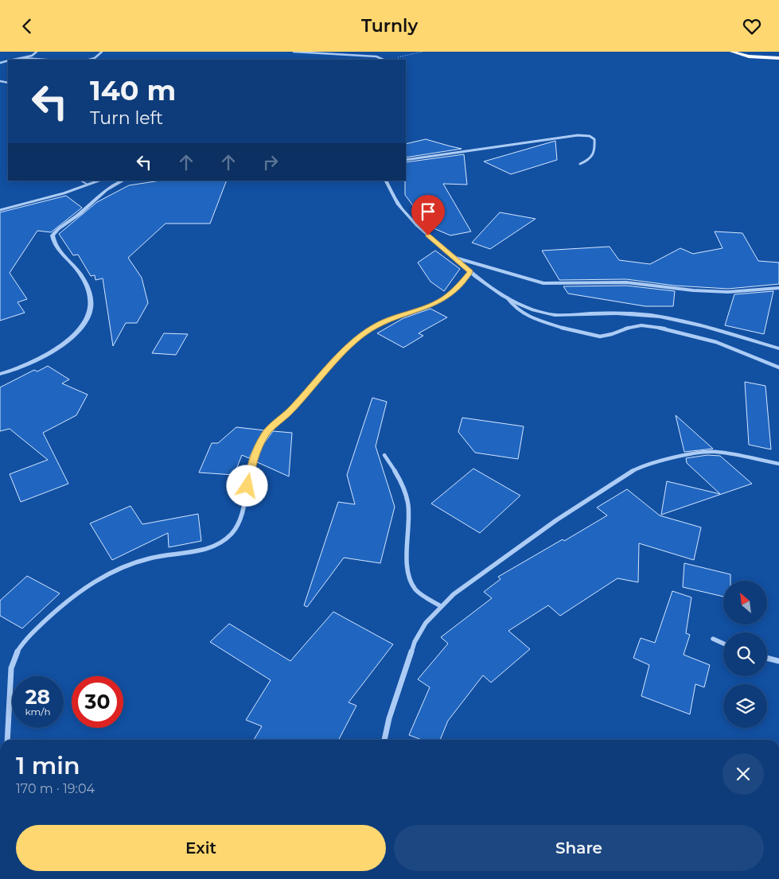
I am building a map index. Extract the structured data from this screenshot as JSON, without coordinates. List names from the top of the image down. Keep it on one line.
{"north":"top left","page":{"header":"Turnly","turn":["140 m","Turn left"],"speed":"28 km/h","limit":"30","heading":["1 min","170 m · 19:04"],"buttons":["Exit","Share"]}}
